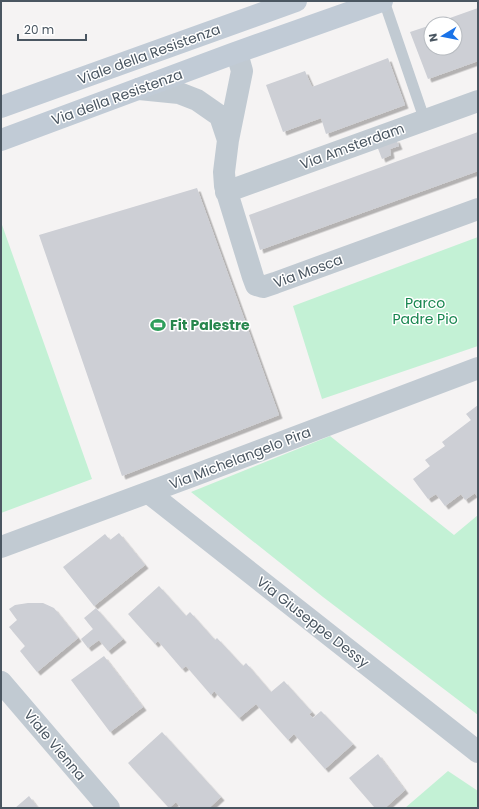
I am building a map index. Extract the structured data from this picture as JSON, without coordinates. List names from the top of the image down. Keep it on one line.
{"streets":{"street":["Viale della Resistenza","Via della Resistenza","Via Amsterdam","Via Mosca","Via Michelangelo Pira","Via Giuseppe Dessy","Viale Vienna"]},"crossings":[["Via della Resistenza","Via Mosca"],["Via Amsterdam","Via Mosca"],["Via Michelangelo Pira","Via Giuseppe Dessy"]],"parks":["Parco Padre Pio"],"places":{"sports":["Fit Palestre"]},"scale_bar":"20 m","north":"left"}
